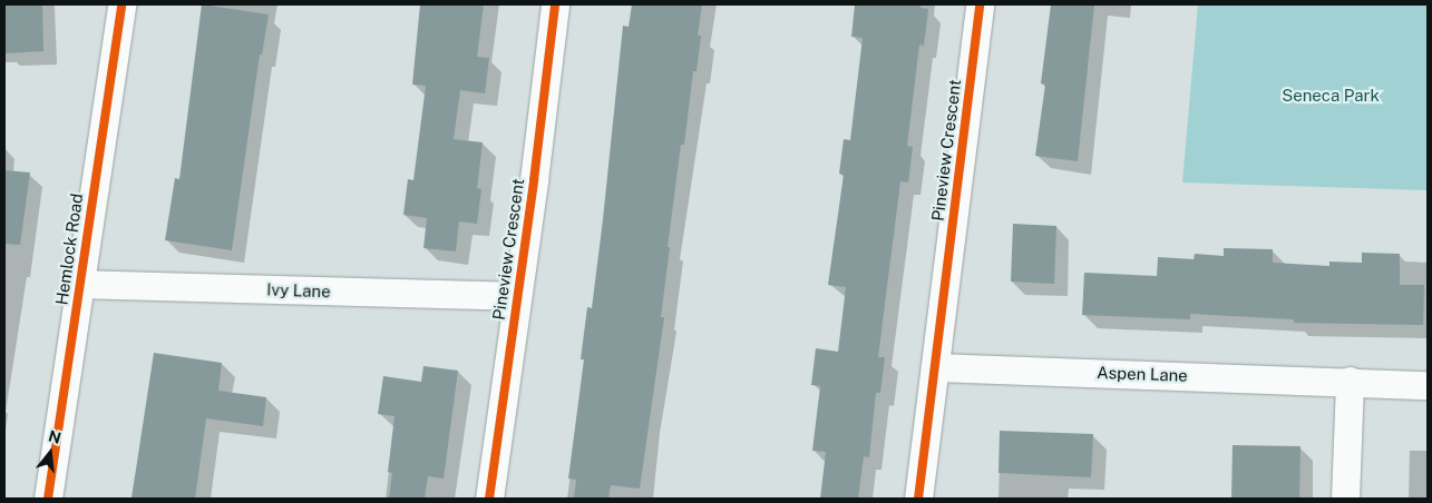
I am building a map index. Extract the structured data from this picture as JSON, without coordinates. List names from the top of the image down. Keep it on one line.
{"streets":{"street":["Pineview Crescent","Hemlock Road","Ivy Lane","Aspen Lane"]},"crossings":[["Pineview Crescent","Ivy Lane"],["Pineview Crescent","Aspen Lane"],["Hemlock Road","Ivy Lane"]],"parks":["Seneca Park"],"north":"top"}
